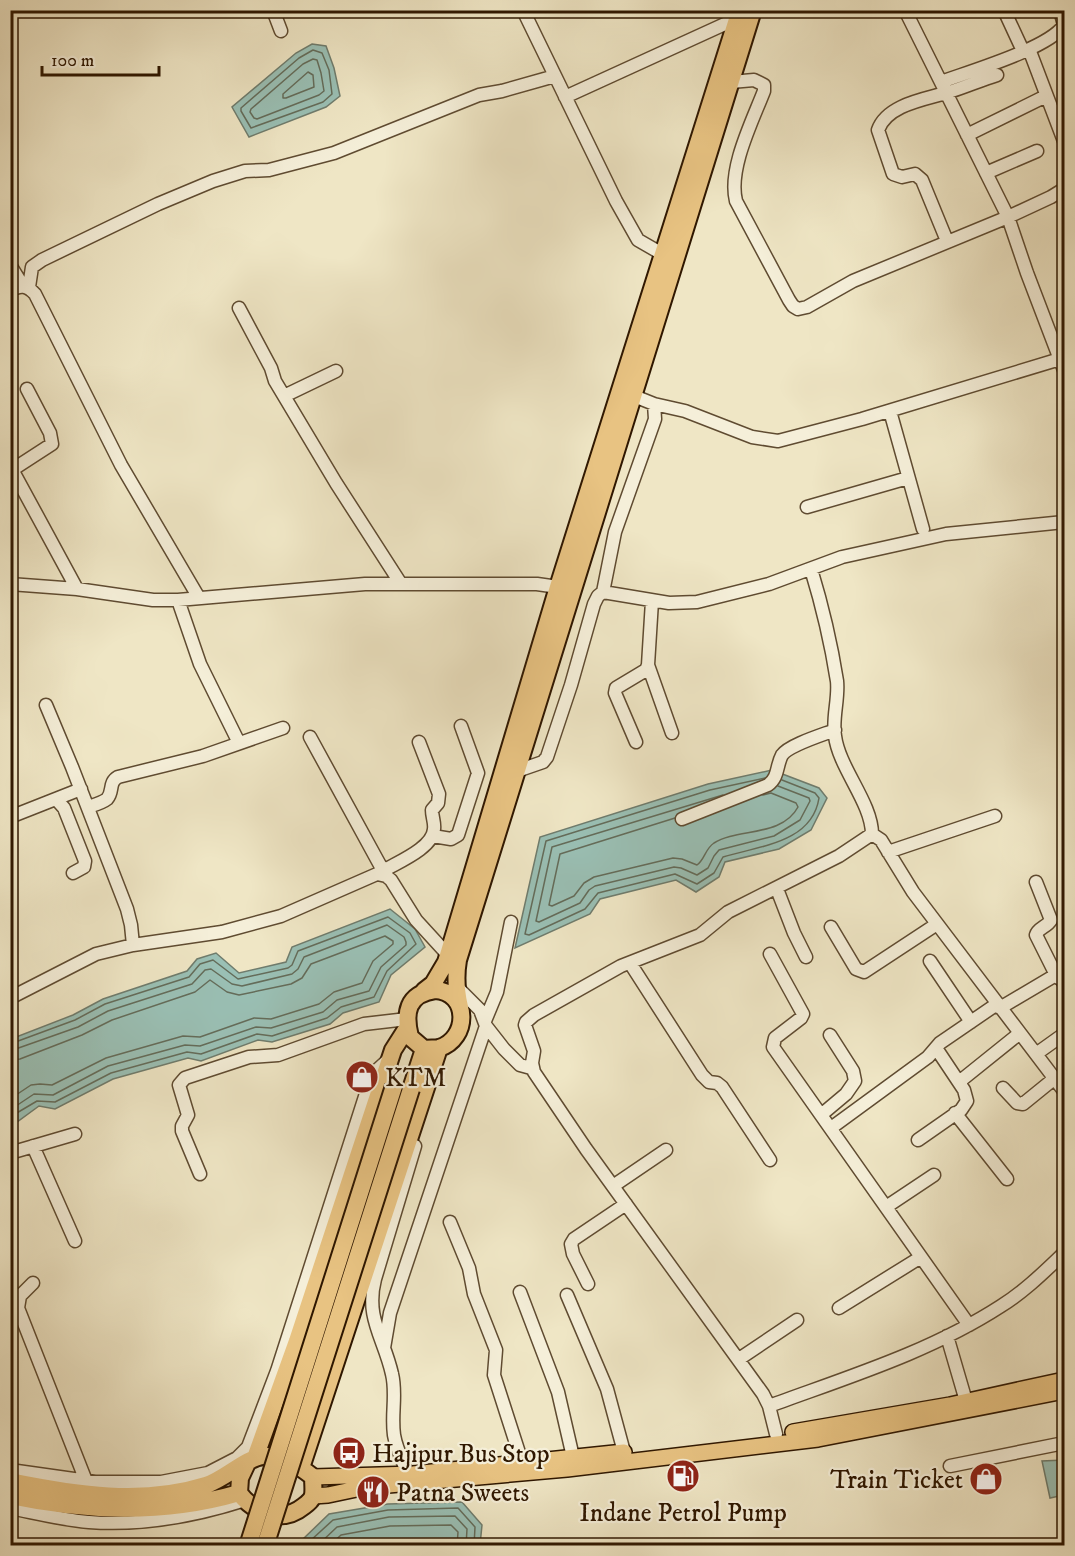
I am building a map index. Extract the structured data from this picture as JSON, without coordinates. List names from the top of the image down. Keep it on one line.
{"places":{"shop":["KTM","Train Ticket"],"bus stop":["Hajipur Bus Stop"],"fuel station":["Indane Petrol Pump"],"restaurant":["Patna Sweets"]},"scale_bar":"100 m"}
